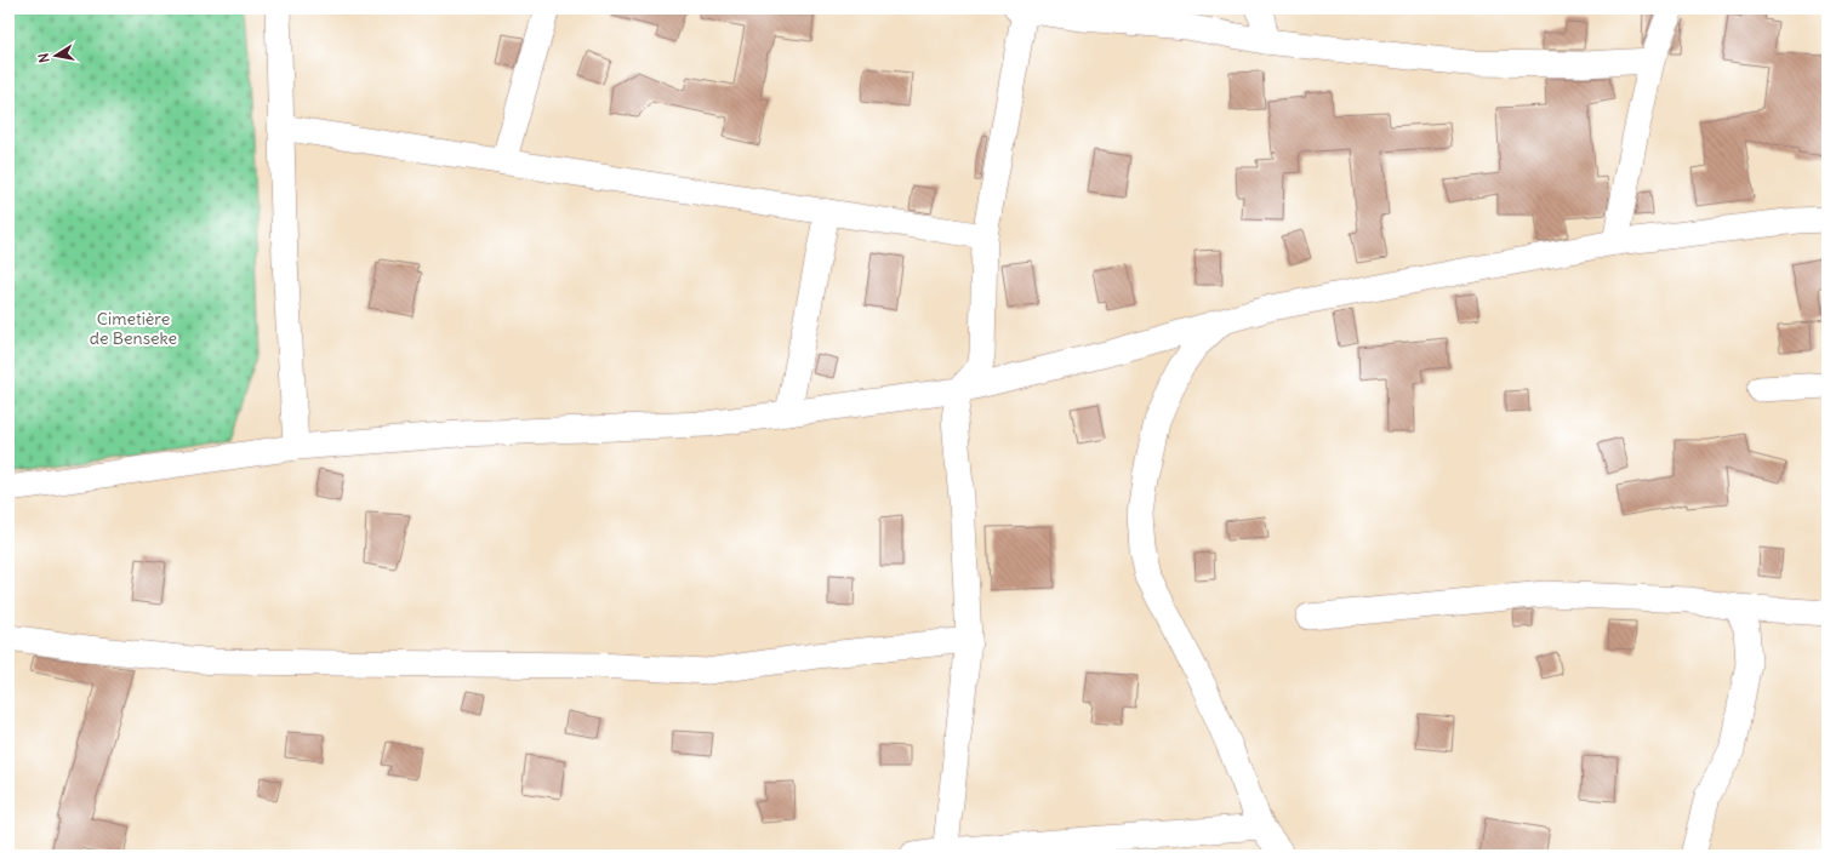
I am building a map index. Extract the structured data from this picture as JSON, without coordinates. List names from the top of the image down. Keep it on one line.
{"parks":["Cimetière de Benseke"],"north":"left"}
